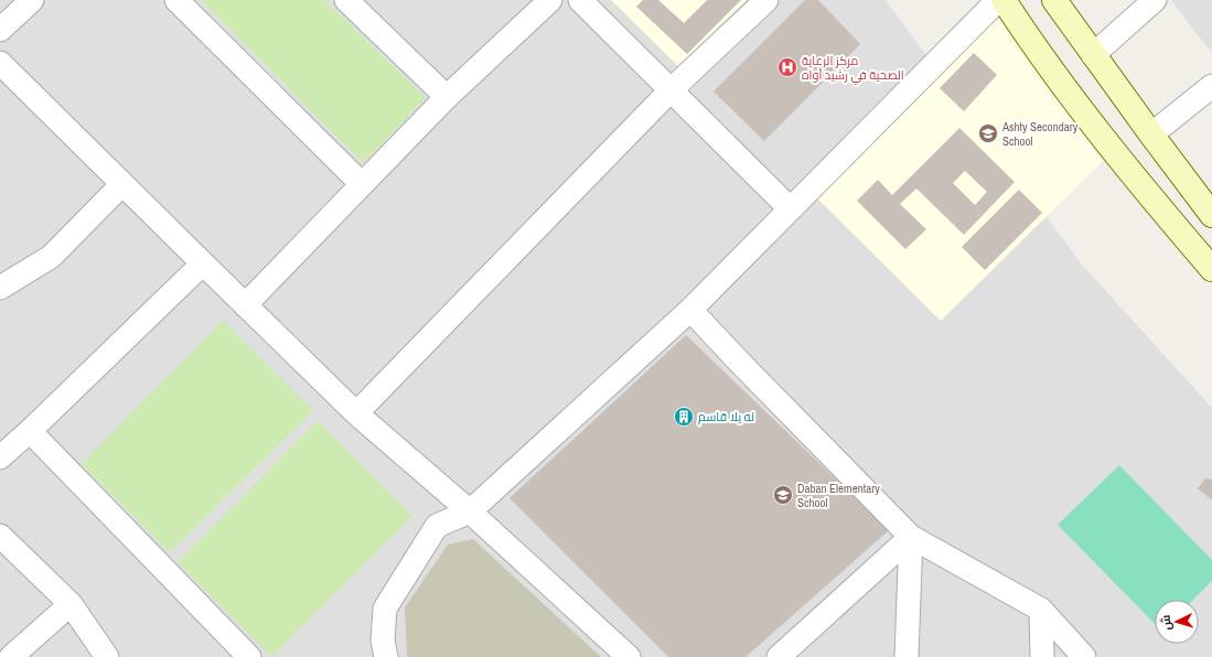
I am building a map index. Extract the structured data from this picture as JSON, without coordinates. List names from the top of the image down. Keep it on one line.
{"places":{"hospital":["مركز الرعاية الصحية في رشيد أواه"],"school or university":["Ashty Secondary School","Daban Elementary School"],"building":["له يلا قاسم"]},"north":"left"}
